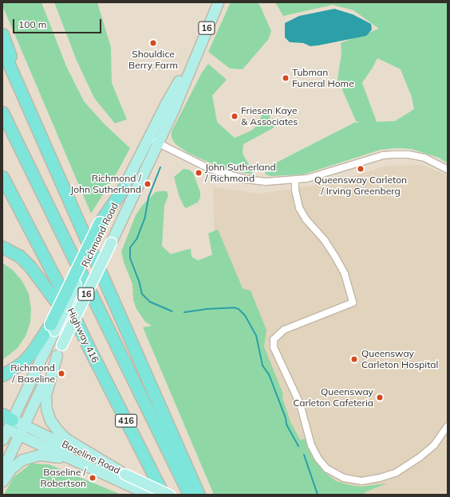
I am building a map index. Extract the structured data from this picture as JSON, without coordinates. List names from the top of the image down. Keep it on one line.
{"streets":{"highway":["Highway 416","416"],"main road":["16","Richmond Road","Baseline Road"]},"crossings":[["Richmond Road","Baseline Road"]],"places":["Shouldice Berry Farm","Tubman Funeral Home","Friesen Kaye & Associates","Queensway Carleton / Irving Greenberg","John Sutherland / Richmond","Richmond / John Sutherland","Queensway Carleton Hospital","Richmond / Baseline","Queensway Carleton Cafeteria","Baseline / Robertson"],"scale_bar":"100 m"}
